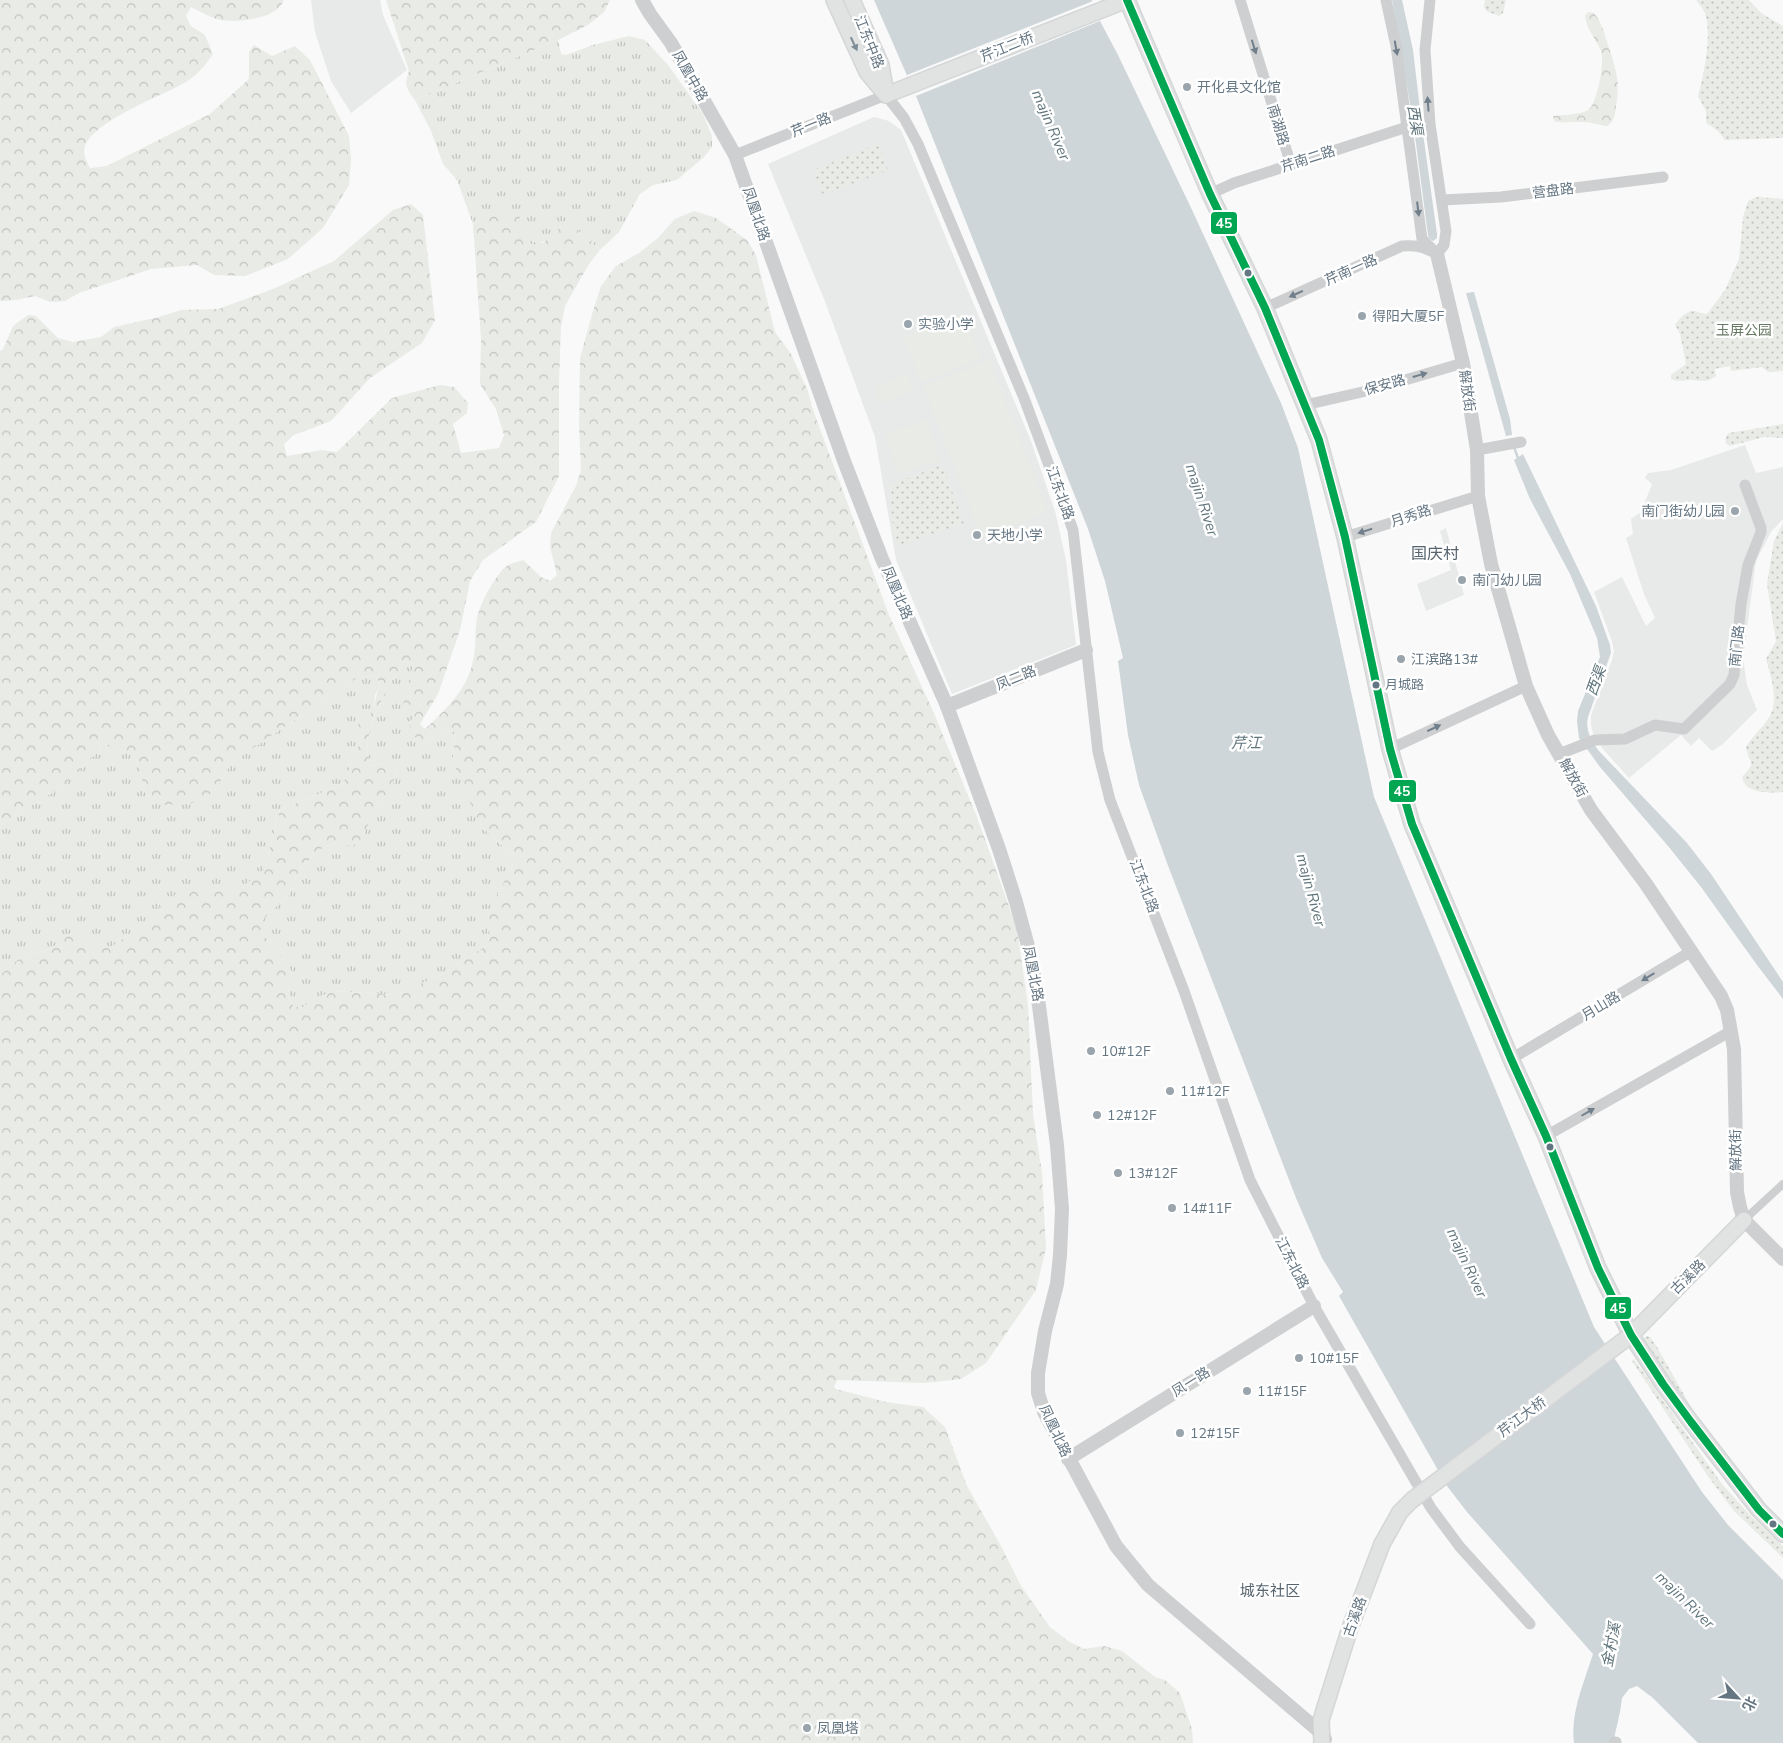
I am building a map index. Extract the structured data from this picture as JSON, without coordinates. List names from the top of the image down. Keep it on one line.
{"streets":{"main road":["江东中路","芹江二桥","古溪路","芹江大桥"],"street":["凤凰中路","芹一路","南湖路","芹南二路","营盘路","凤凰北路","芹南一路","保安路","解放街","江东北路","月秀路","南门路","凤二路","月山路","凤一路"]},"crossings":[["江东中路","芹江二桥"],["江东中路","芹一路"],["江东中路","江东北路"],["芹江二桥","芹一路"],["芹江二桥","江东北路"],["凤凰中路","芹一路"],["凤凰中路","凤凰北路"],["芹一路","凤凰北路"],["芹一路","江东北路"],["南湖路","芹南二路"],["芹南二路","解放街"],["凤凰北路","凤二路"],["凤凰北路","古溪路"],["凤凰北路","凤一路"],["芹南一路","解放街"],["保安路","解放街"],["解放街","月秀路"],["解放街","南门路"],["解放街","月山路"],["解放街","古溪路"],["江东北路","凤二路"],["江东北路","凤一路"],["古溪路","芹江大桥"]],"one_way":["南湖路","芹南一路","保安路","月秀路"],"districts":["国庆村","城东社区"],"water":["西渠","majin River","芹江","金村溪"],"parks":["玉屏公园"],"places":["开化县文化馆","得阳大厦5F","实验小学","南门街幼儿园","天地小学","南门幼儿园","江滨路13#","月城路","10#12F","11#12F","12#12F","13#12F","14#11F","10#15F","11#15F","12#15F","凤凰塔"],"lines":["transit line 45"],"north":"bottom right"}
